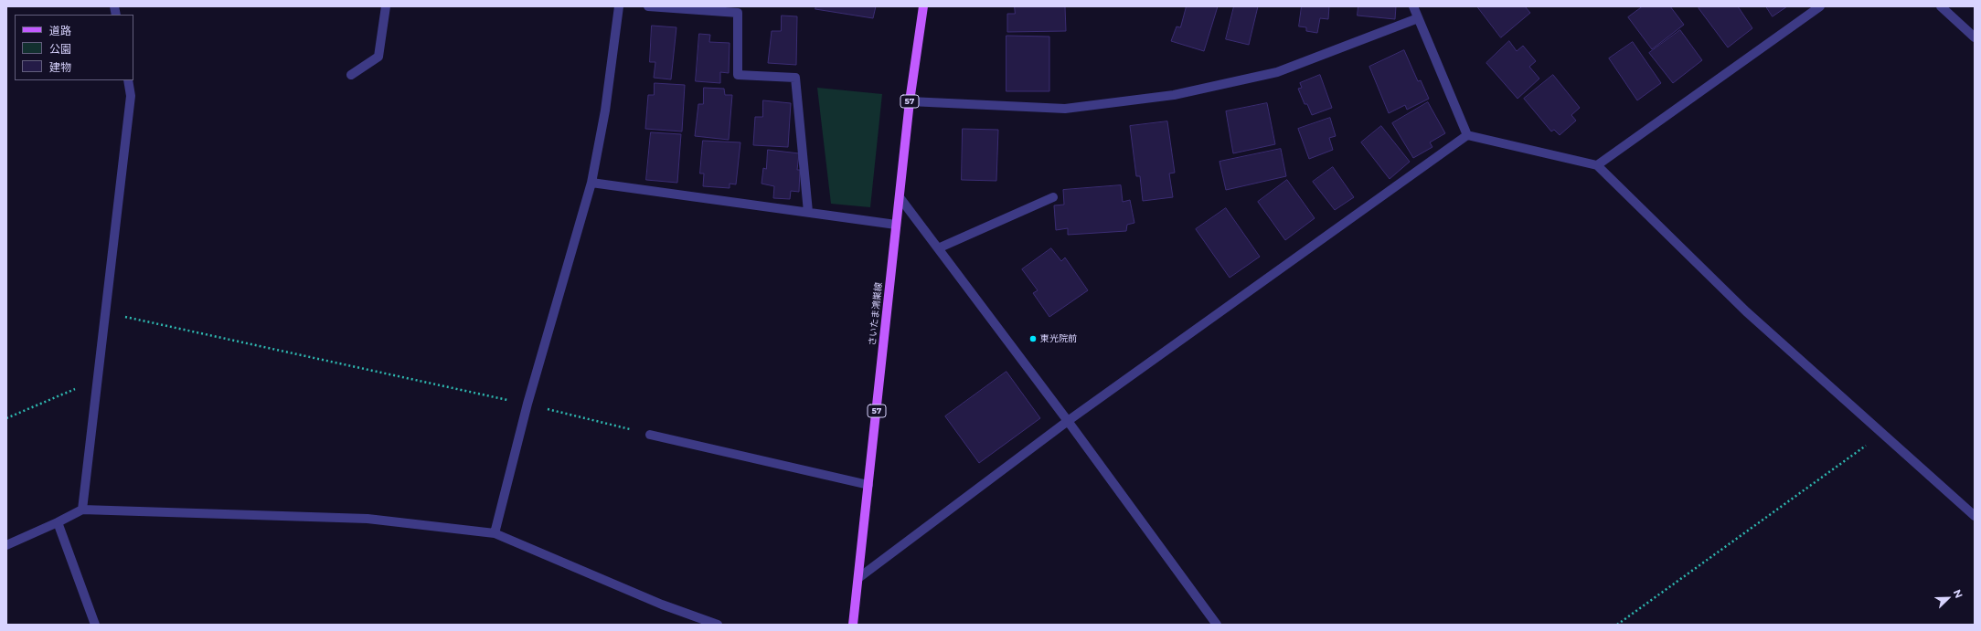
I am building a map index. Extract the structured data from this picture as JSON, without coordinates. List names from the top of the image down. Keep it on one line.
{"streets":{"main road":["57","さいたま鴻巣線"]},"places":["東光院前"],"legend":["道路","公園","建物"],"north":"top right"}
